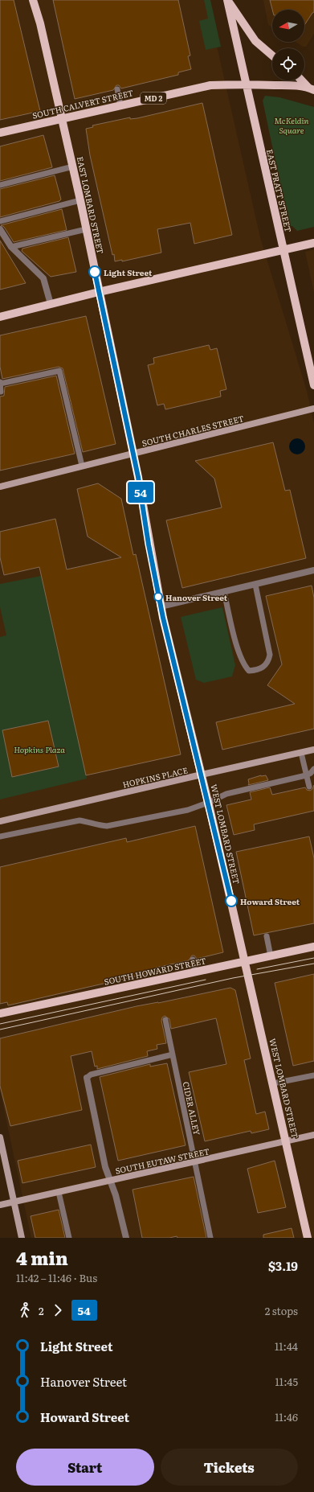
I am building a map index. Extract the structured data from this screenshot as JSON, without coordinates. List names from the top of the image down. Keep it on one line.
{"streets":{"main road":["MD 2","SOUTH CALVERT STREET","EAST PRATT STREET","EAST LOMBARD STREET","SOUTH CHARLES STREET","HOPKINS PLACE","WEST LOMBARD STREET","SOUTH HOWARD STREET","SOUTH EUTAW STREET"],"lane":["CIDER ALLEY"]},"crossings":[["MD 2","SOUTH CALVERT STREET"],["MD 2","EAST PRATT STREET"],["SOUTH CALVERT STREET","EAST PRATT STREET"],["SOUTH CALVERT STREET","EAST LOMBARD STREET"],["EAST LOMBARD STREET","SOUTH CHARLES STREET"],["EAST LOMBARD STREET","WEST LOMBARD STREET"],["SOUTH CHARLES STREET","WEST LOMBARD STREET"],["HOPKINS PLACE","WEST LOMBARD STREET"],["WEST LOMBARD STREET","SOUTH HOWARD STREET"],["WEST LOMBARD STREET","SOUTH EUTAW STREET"],["CIDER ALLEY","SOUTH EUTAW STREET"]],"parks":["McKeldin Square","Hopkins Plaza"],"places":["Light Street","Hanover Street","Howard Street"],"lines":["bus line 54"],"north":"left","page":{"on_map":"54","heading":["4 min","11:42 – 11:46 · Bus","$3.19"],"legs":["2","54","2 stops"],"list":[{"name":"Light Street","value":"11:44"},{"name":"Hanover Street","value":"11:45"},{"name":"Howard Street","value":"11:46"}],"buttons":["Start","Tickets"]}}
